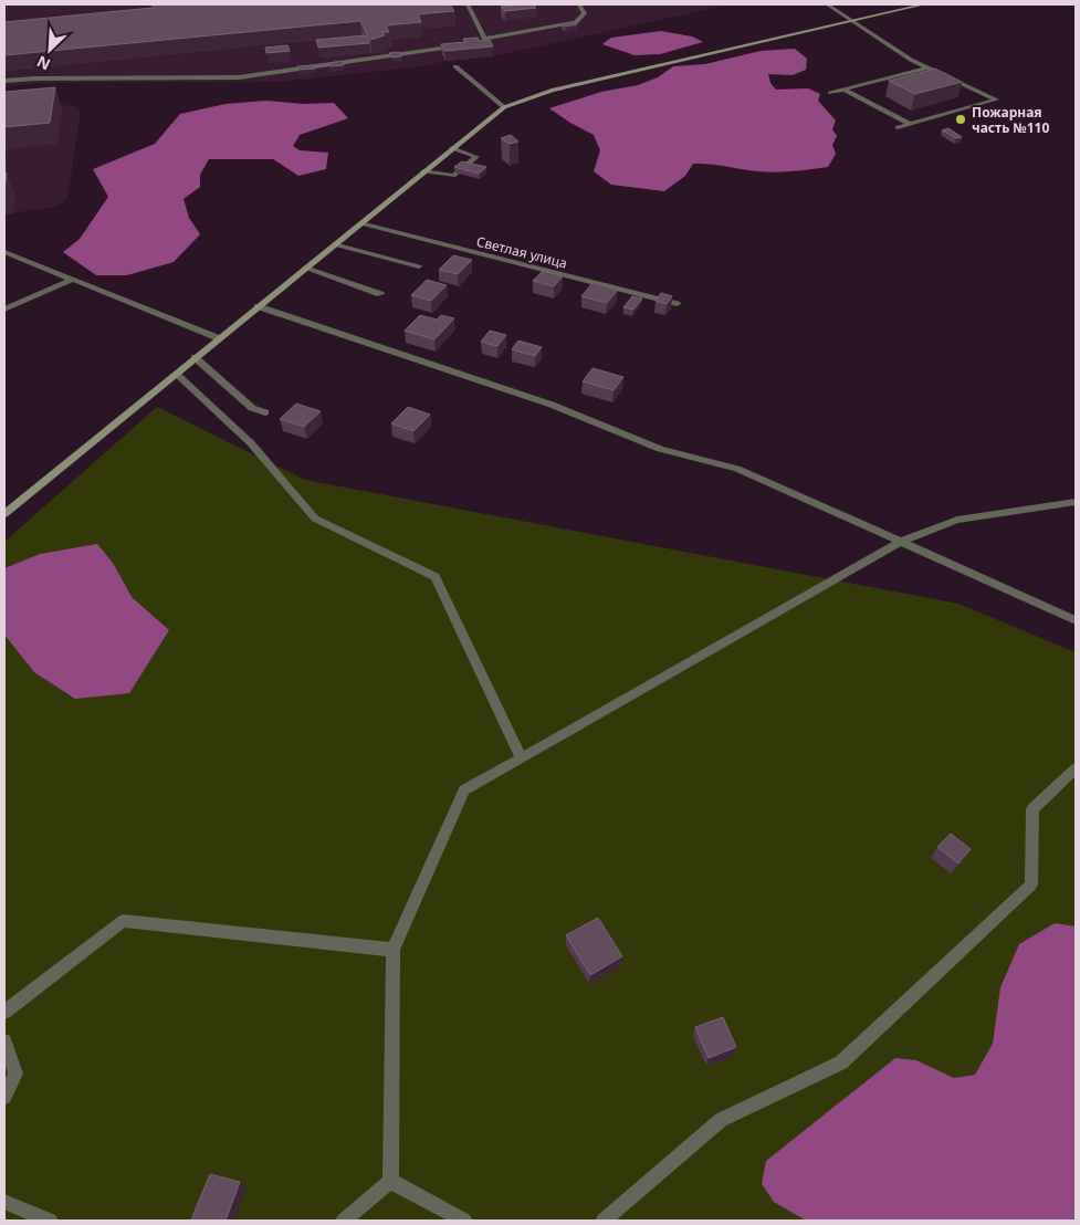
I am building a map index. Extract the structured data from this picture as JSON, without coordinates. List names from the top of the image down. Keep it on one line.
{"streets":{"lane":["Светлая улица"]},"places":["Пожарная часть №110"],"north":"bottom left"}
